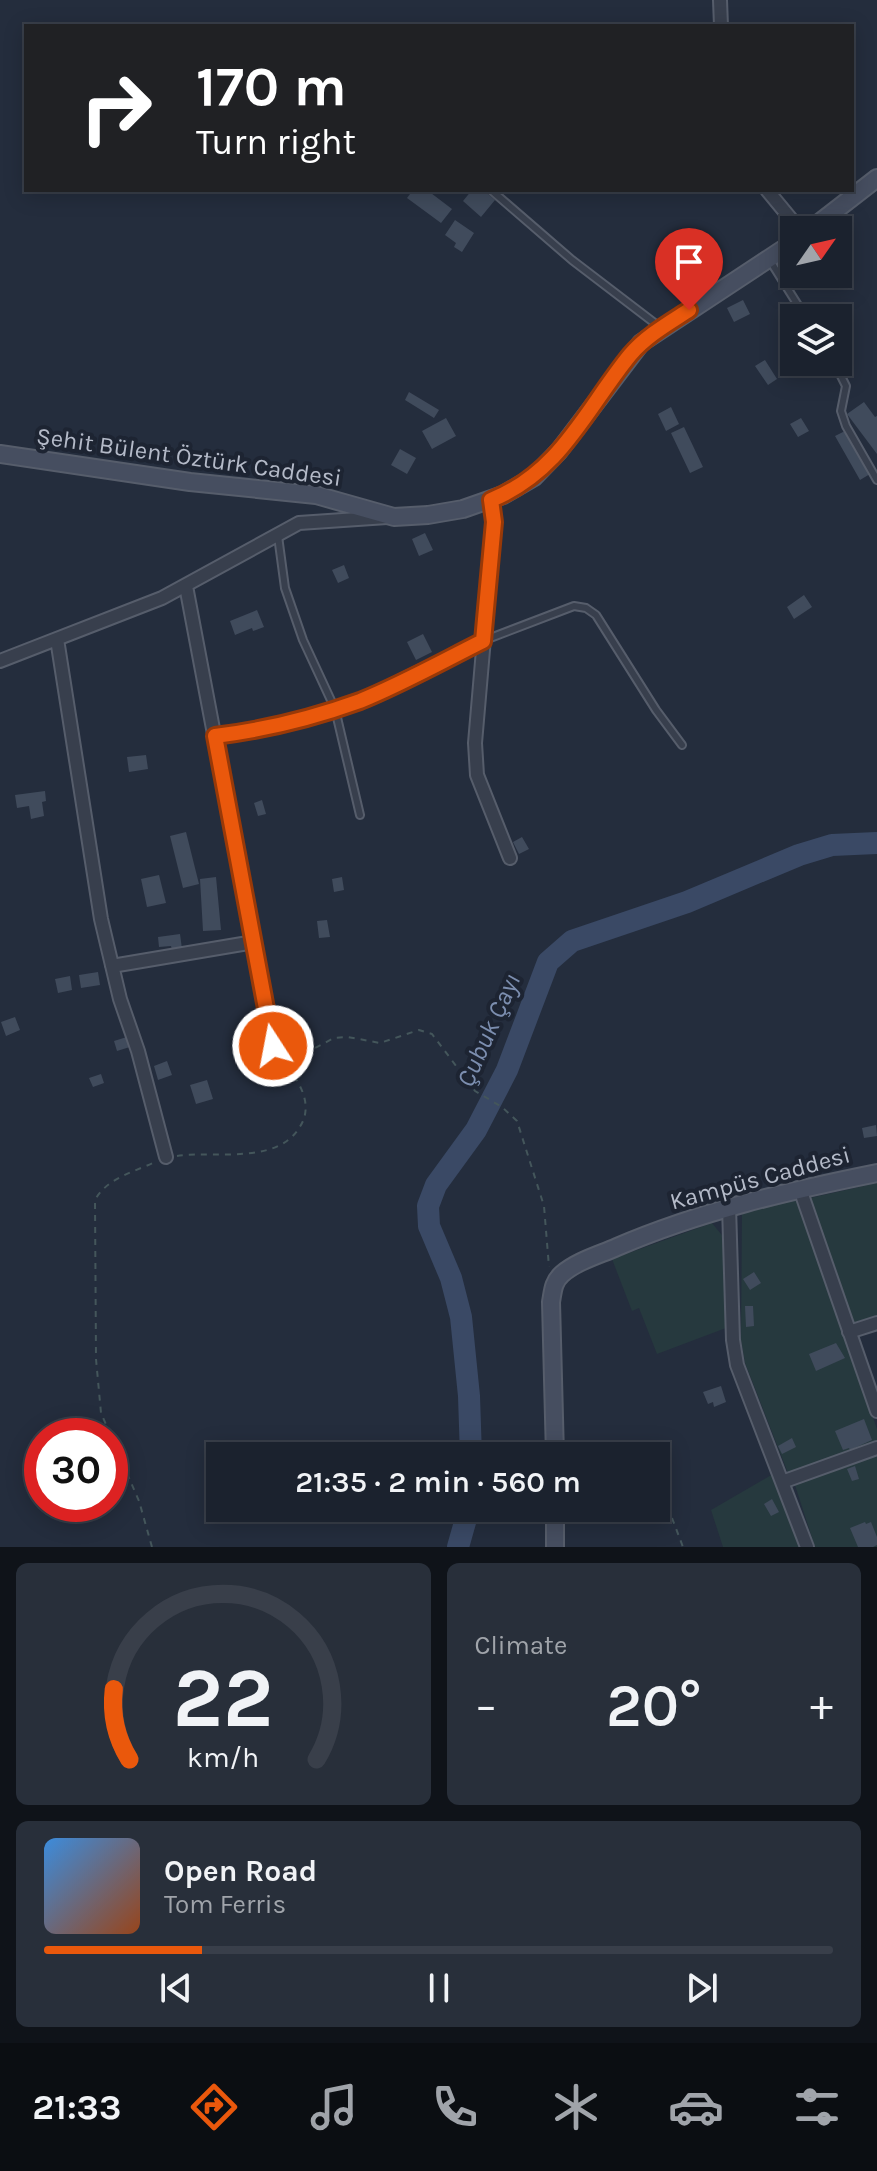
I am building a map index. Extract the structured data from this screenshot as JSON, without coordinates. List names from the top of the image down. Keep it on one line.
{"streets":{"street":["Şehit Bülent Öztürk Caddesi","Kampüs Caddesi"]},"water":["Çubuk Çayı"],"north":"top right","page":{"turn":["170 m","Turn right"],"limit":"30","trip":"21:35 · 2 min · 560 m","tile":"Climate","heat":["−","20°","+"],"song":["Open Road","Tom Ferris"],"tabs":"21:33","gauge":["22","km/h"]}}
